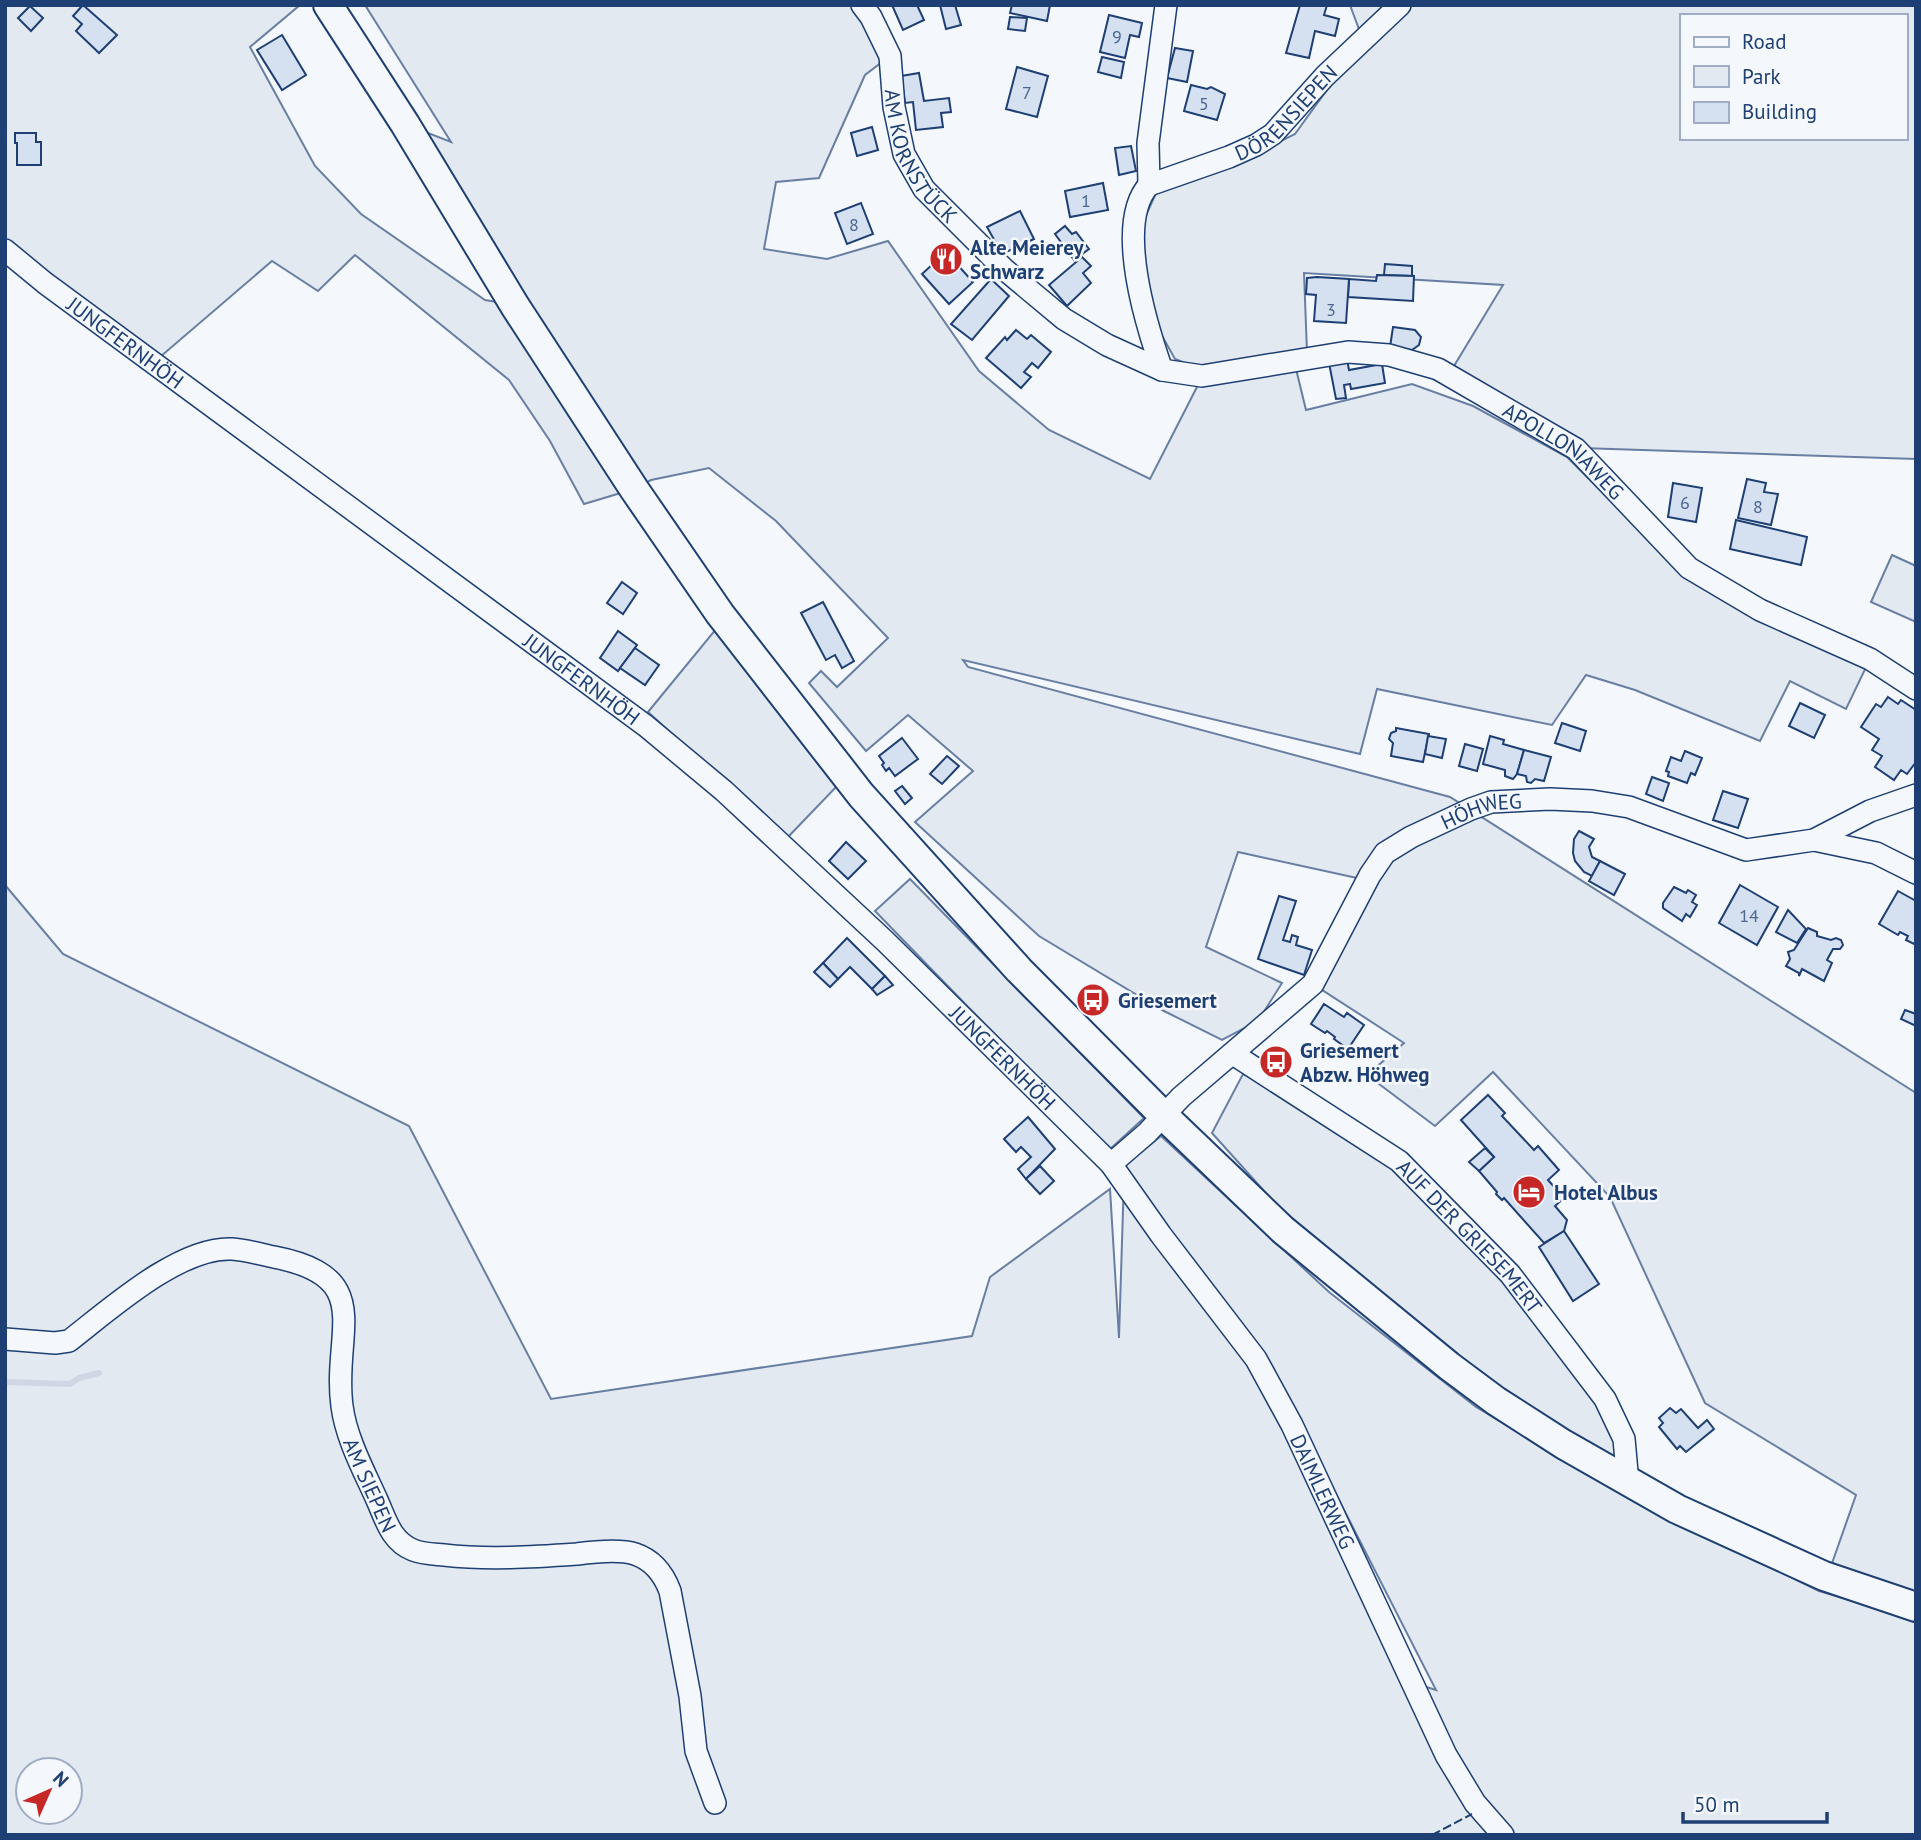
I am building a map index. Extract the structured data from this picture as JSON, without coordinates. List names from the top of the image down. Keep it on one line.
{"streets":{"street":["DÖRENSIEPEN","AM KORNSTÜCK","JUNGFERNHÖH","APOLLONIAWEG","HÖHWEG","AUF DER GRIESEMERT","AM SIEPEN","DAIMLERWEG"]},"crossings":[["AM KORNSTÜCK","APOLLONIAWEG"],["JUNGFERNHÖH","HÖHWEG"],["JUNGFERNHÖH","DAIMLERWEG"],["HÖHWEG","AUF DER GRIESEMERT"],["HÖHWEG","DAIMLERWEG"]],"places":{"restaurant":["Alte Meierey Schwarz"],"bus stop":["Griesemert","Griesemert Abzw. Höhweg"],"hotel":["Hotel Albus"]},"house_numbers":["9","7","5","1","8","3","6","8","14"],"legend":["Road","Park","Building"],"scale_bar":"50 m","north":"top right"}
